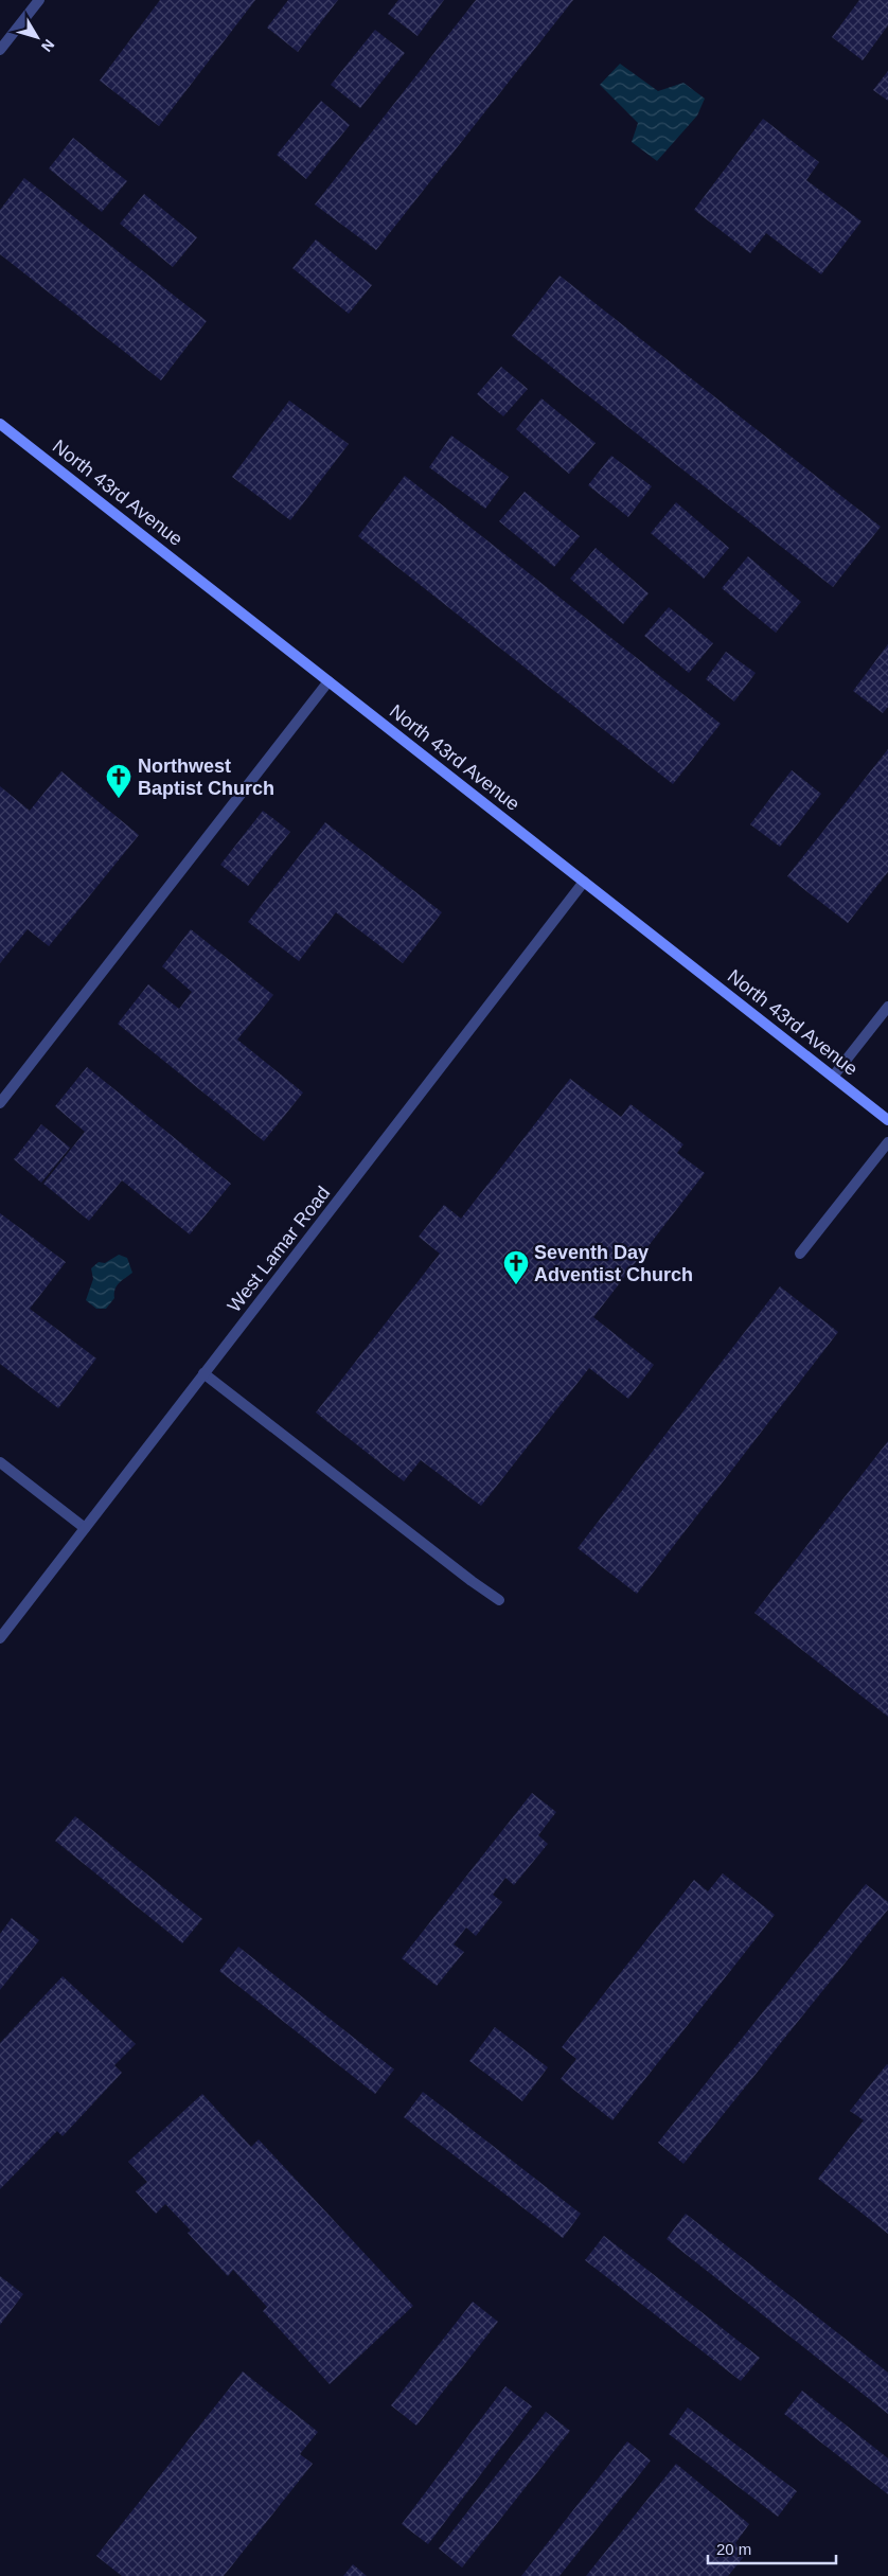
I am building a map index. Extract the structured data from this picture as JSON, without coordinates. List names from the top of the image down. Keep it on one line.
{"streets":{"main road":["North 43rd Avenue"],"street":["West Lamar Road"]},"crossings":[["North 43rd Avenue","West Lamar Road"]],"places":{"church":["Northwest Baptist Church","Seventh Day Adventist Church"]},"scale_bar":"20 m","north":"bottom right"}
